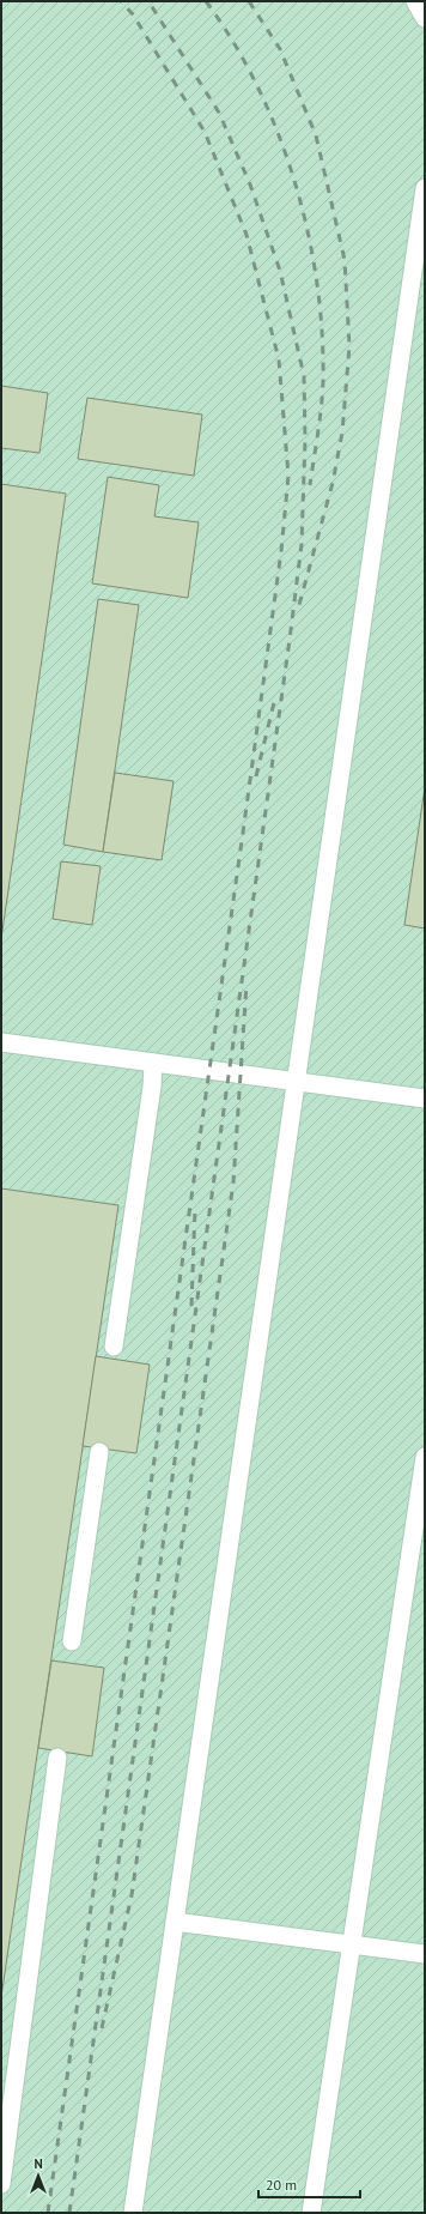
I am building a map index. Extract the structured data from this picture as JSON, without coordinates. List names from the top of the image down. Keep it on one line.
{"scale_bar":"20 m","north":"top"}
